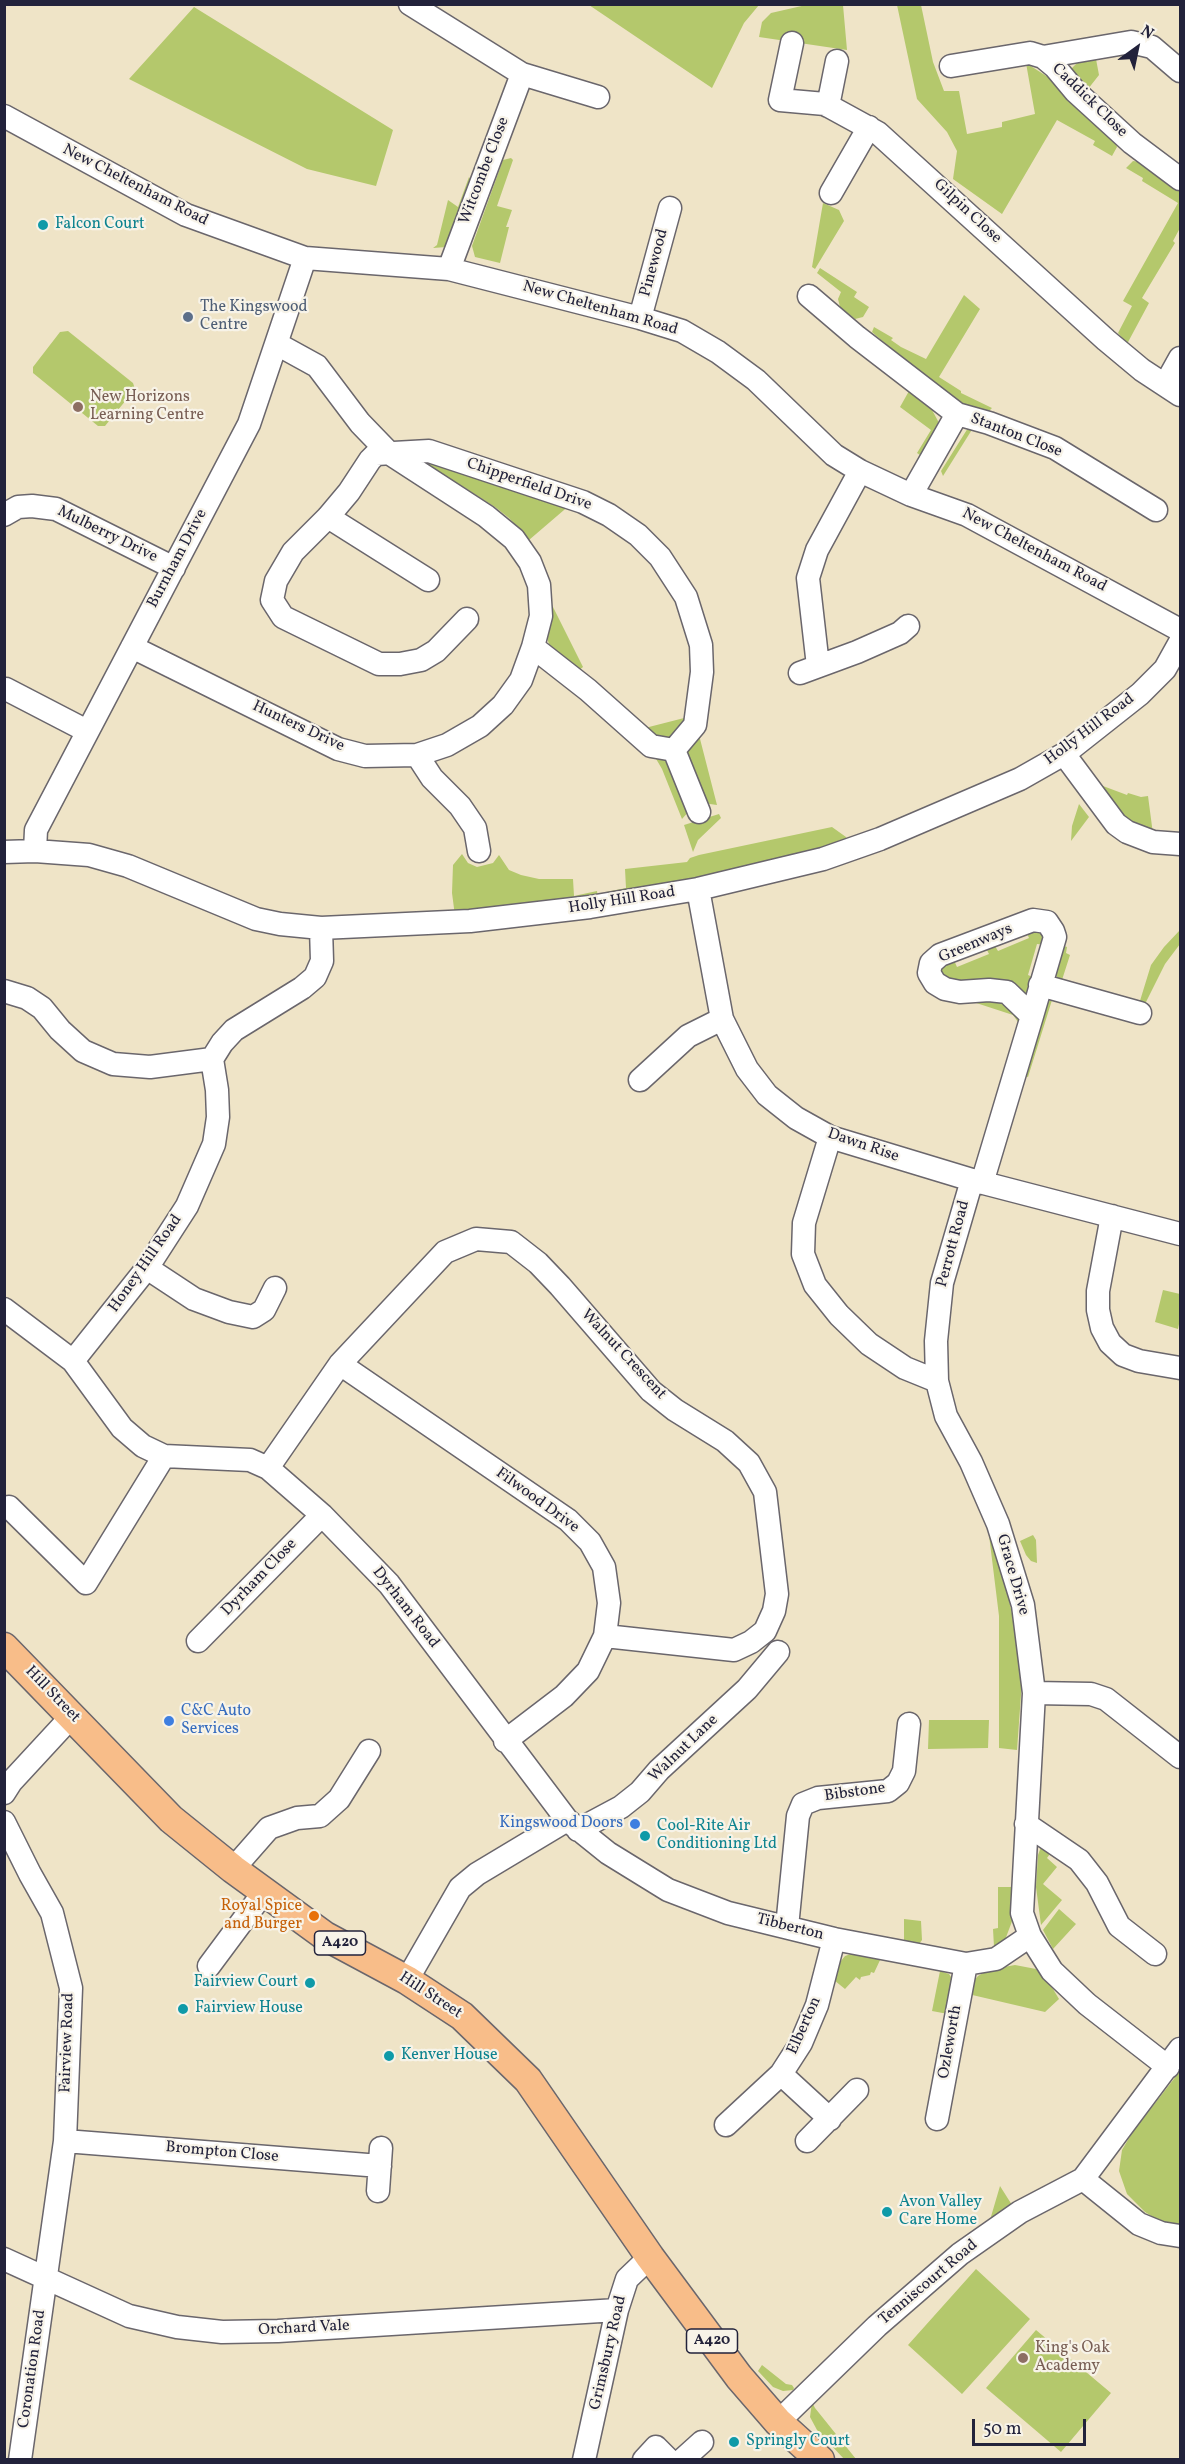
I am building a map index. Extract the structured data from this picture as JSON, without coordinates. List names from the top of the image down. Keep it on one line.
{"streets":{"main road":["Hill Street","A420"],"street":["Caddick Close","Witcombe Close","New Cheltenham Road","Gilpin Close","Pinewood","Stanton Close","Chipperfield Drive","Mulberry Drive","Burnham Drive","Hunters Drive","Holly Hill Road","Greenways","Dawn Rise","Perrott Road","Honey Hill Road","Walnut Crescent","Filwood Drive","Grace Drive","Dyrham Close","Dyrham Road","Walnut Lane","Bibstone","Tibberton","Elberton","Ozleworth","Fairview Road","Brompton Close","Tenniscourt Road","Orchard Vale","Grimsbury Road","Coronation Road"]},"crossings":[["Witcombe Close","New Cheltenham Road"],["New Cheltenham Road","Pinewood"],["New Cheltenham Road","Stanton Close"],["New Cheltenham Road","Burnham Drive"],["New Cheltenham Road","Holly Hill Road"],["Chipperfield Drive","Burnham Drive"],["Chipperfield Drive","Hunters Drive"],["Mulberry Drive","Burnham Drive"],["Burnham Drive","Hunters Drive"],["Burnham Drive","Holly Hill Road"],["Holly Hill Road","Dawn Rise"],["Greenways","Dawn Rise"],["Greenways","Perrott Road"],["Dawn Rise","Perrott Road"],["Perrott Road","Grace Drive"],["Walnut Crescent","Filwood Drive"],["Walnut Crescent","Dyrham Road"],["Filwood Drive","Dyrham Road"],["Grace Drive","Tibberton"],["Grace Drive","Tenniscourt Road"],["Dyrham Close","Dyrham Road"],["Dyrham Road","Walnut Lane"],["Dyrham Road","Tibberton"],["Hill Street","Walnut Lane"],["Hill Street","A420"],["Hill Street","Tenniscourt Road"],["Hill Street","Grimsbury Road"],["Walnut Lane","Tibberton"],["Bibstone","Tibberton"],["Tibberton","Elberton"],["Tibberton","Ozleworth"],["A420","Tenniscourt Road"],["Fairview Road","Brompton Close"],["Fairview Road","Orchard Vale"],["Fairview Road","Coronation Road"],["Orchard Vale","Grimsbury Road"],["Orchard Vale","Coronation Road"]],"places":["Falcon Court","The Kingswood Centre","New Horizons Learning Centre","C&C Auto Services","Kingswood Doors","Cool-Rite Air Conditioning Ltd","Royal Spice and Burger","Fairview Court","Fairview House","Kenver House","Avon Valley Care Home","King's Oak Academy","Springly Court"],"scale_bar":"50 m","north":"top right"}
